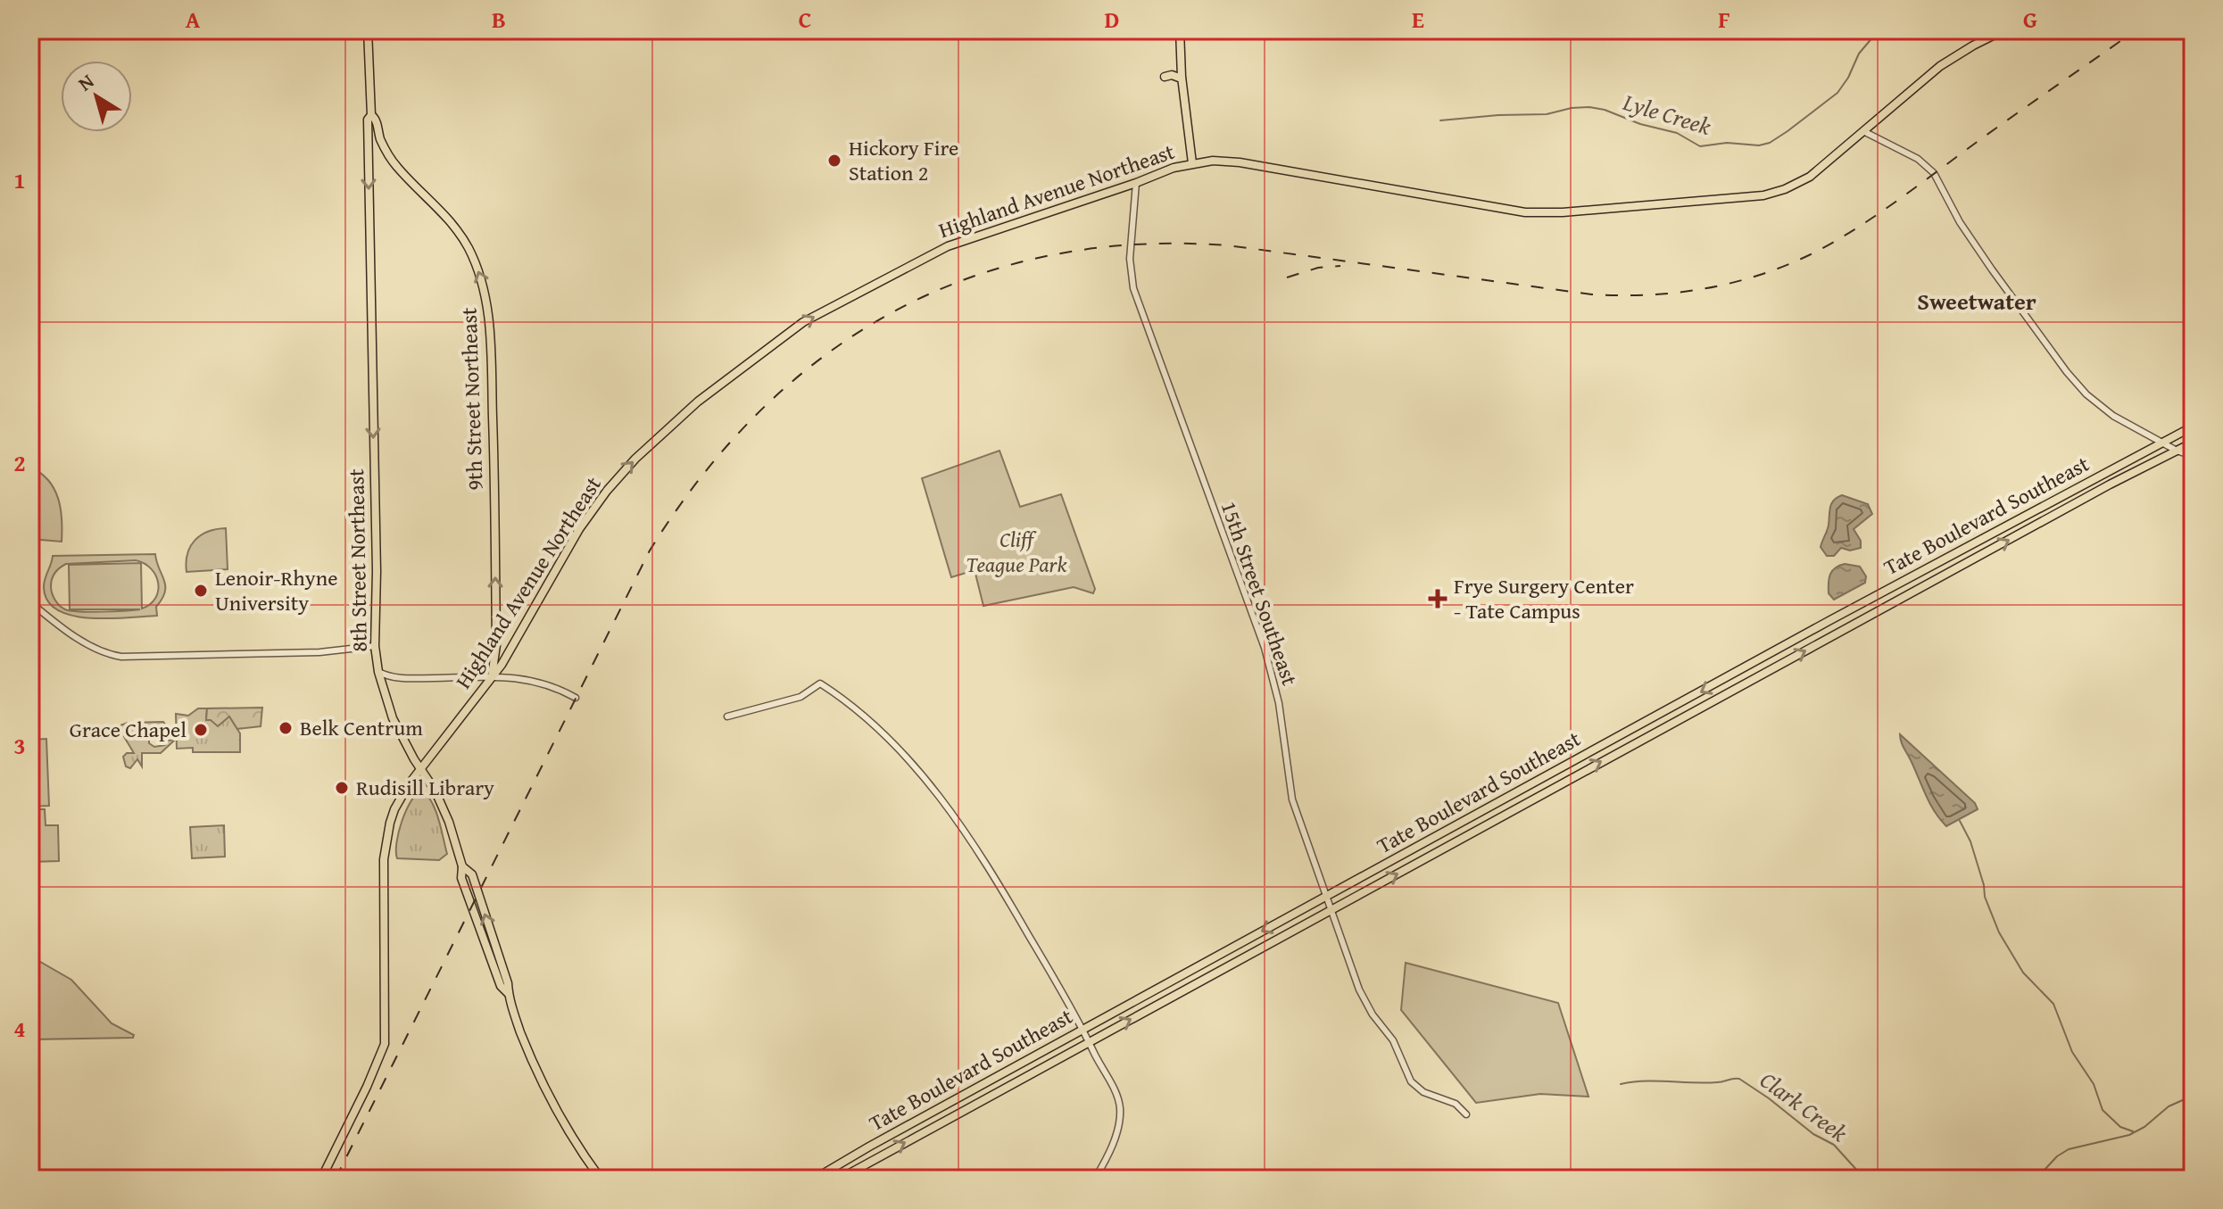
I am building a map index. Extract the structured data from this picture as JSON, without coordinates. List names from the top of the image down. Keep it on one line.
{"streets":{"main road":["Highland Avenue Northeast","9th Street Northeast","Tate Boulevard Southeast","8th Street Northeast"],"street":["15th Street Southeast"]},"crossings":[["Highland Avenue Northeast","9th Street Northeast"],["Highland Avenue Northeast","8th Street Northeast"],["Highland Avenue Northeast","15th Street Southeast"],["9th Street Northeast","8th Street Northeast"],["Tate Boulevard Southeast","15th Street Southeast"]],"one_way":["Highland Avenue Northeast","9th Street Northeast","8th Street Northeast"],"districts":["Sweetwater"],"water":["Lyle Creek","Clark Creek"],"parks":["Cliff Teague Park"],"places":{"other":["Hickory Fire Station 2","Lenoir-Rhyne University","Belk Centrum","Grace Chapel","Rudisill Library"],"health":["Frye Surgery Center - Tate Campus"]},"north":"top left","grid":{"columns":["A","B","C","D","E","F","G"],"rows":["1","2","3","4"]}}
